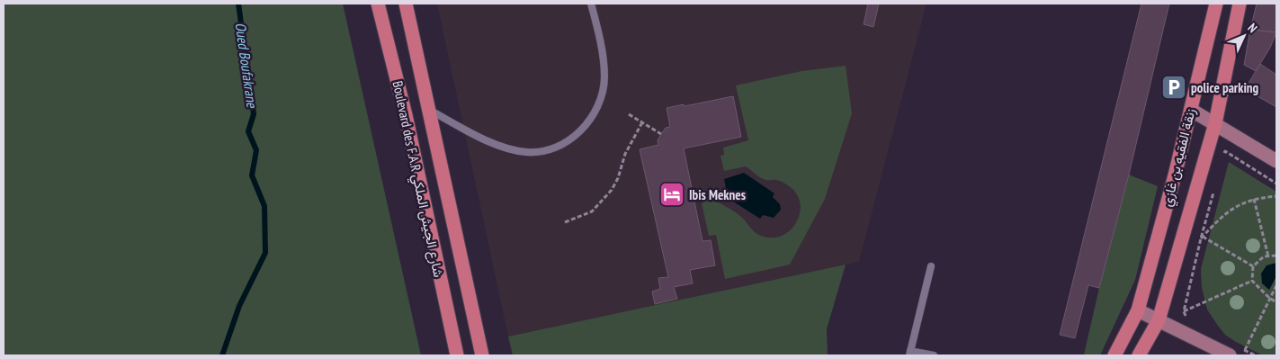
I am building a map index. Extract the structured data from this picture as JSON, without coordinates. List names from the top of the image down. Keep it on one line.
{"streets":{"main road":["زنقة الفقيه بن غازي","Boulevard des F.A.R شارع الجيش الملكي"]},"water":["Oued Boufakrane"],"places":{"parking":["police parking"],"hotel":["Ibis Meknes"]},"north":"top right"}
